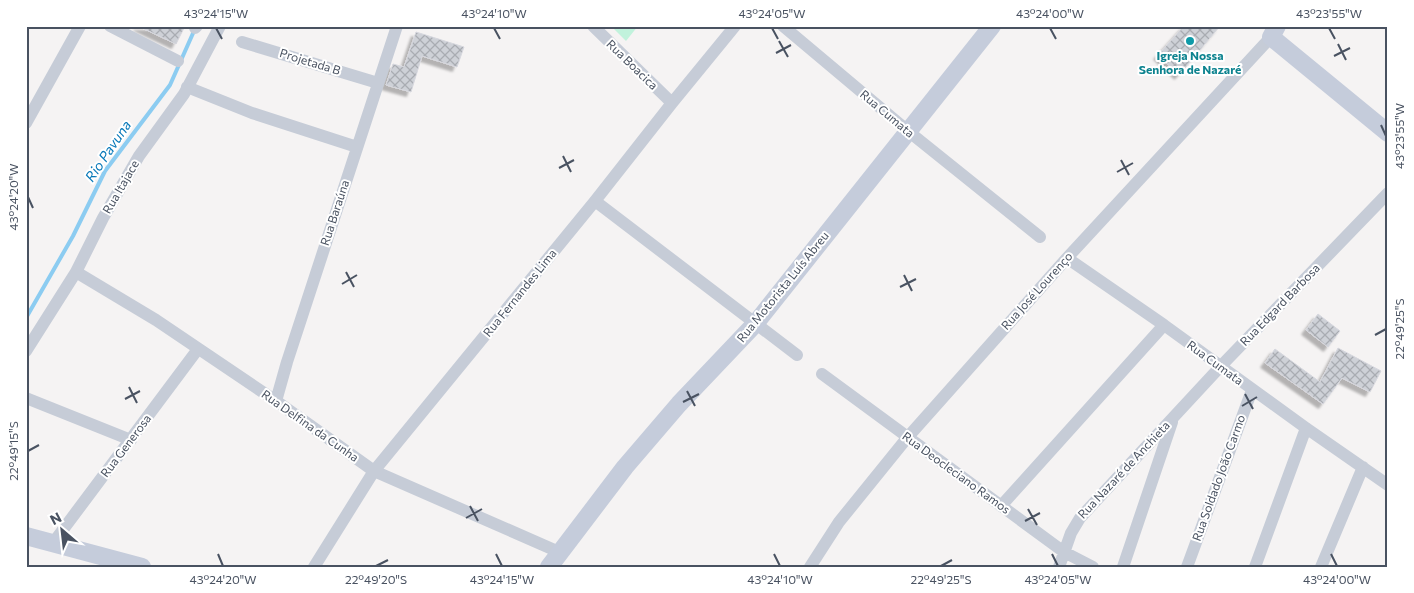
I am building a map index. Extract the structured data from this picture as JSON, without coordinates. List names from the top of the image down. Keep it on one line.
{"streets":{"main road":["Rua Motorista Luís Abreu"],"street":["Projetada B","Rua Boacica","Rua Cumata","Rua Itajace","Rua Baraúna","Rua José Lourenço","Rua Fernandes Lima","Rua Edgard Barbosa","Rua Delfina da Cunha","Rua Generosa","Rua Nazaré de Anchieta","Rua Deocleciano Ramos","Rua Soldado João Carmo"]},"crossings":[["Projetada B","Rua Baraúna"],["Rua Boacica","Rua Fernandes Lima"],["Rua Cumata","Rua Motorista Luís Abreu"],["Rua Cumata","Rua José Lourenço"],["Rua Cumata","Rua Edgard Barbosa"],["Rua Cumata","Rua Soldado João Carmo"],["Rua Itajace","Rua Delfina da Cunha"],["Rua Baraúna","Rua Delfina da Cunha"],["Rua Motorista Luís Abreu","Rua Delfina da Cunha"],["Rua José Lourenço","Rua Deocleciano Ramos"],["Rua Fernandes Lima","Rua Delfina da Cunha"],["Rua Edgard Barbosa","Rua Nazaré de Anchieta"],["Rua Delfina da Cunha","Rua Generosa"],["Rua Nazaré de Anchieta","Rua Deocleciano Ramos"]],"water":["Rio Pavuna"],"places":["Igreja Nossa Senhora de Nazaré"],"north":"top left","coordinates":["43°24'15\"W","43°24'10\"W","43°24'05\"W","43°24'00\"W","43°23'55\"W","43°24'20\"W","22°49'25\"S","22°49'15\"S","22°49'20\"S"]}
